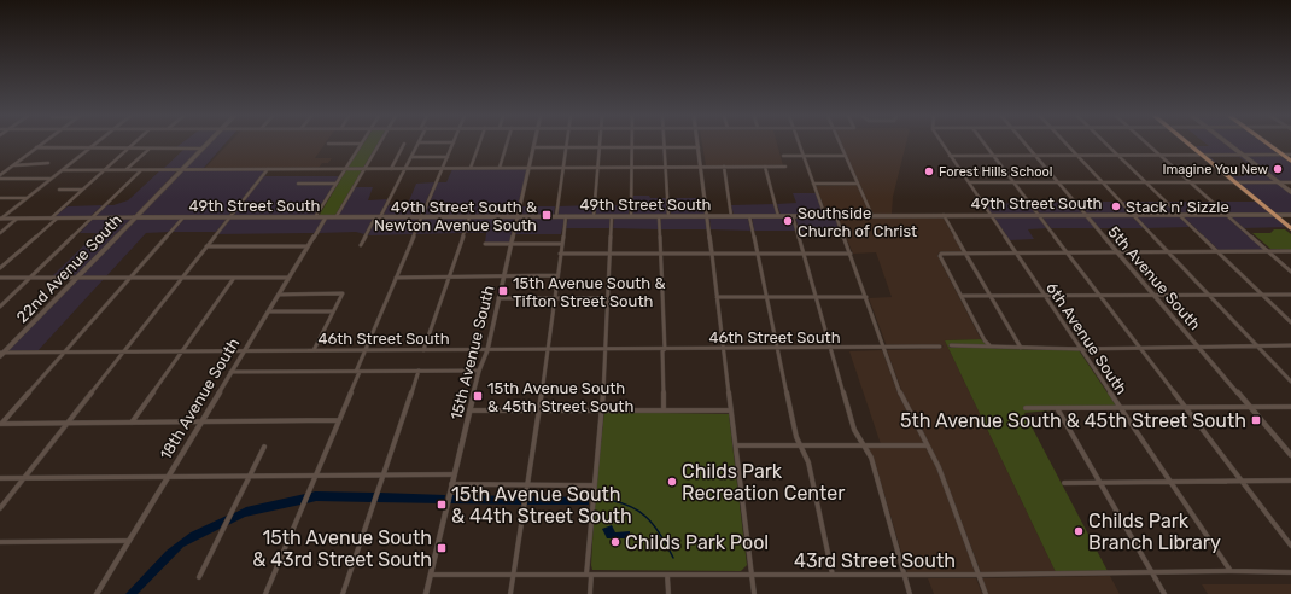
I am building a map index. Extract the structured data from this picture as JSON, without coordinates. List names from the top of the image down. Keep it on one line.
{"streets":{"main road":["49th Street South","22nd Avenue South"],"street":["5th Avenue South","46th Street South","6th Avenue South","15th Avenue South","18th Avenue South","43rd Street South"]},"crossings":[["49th Street South","22nd Avenue South"],["49th Street South","5th Avenue South"],["49th Street South","6th Avenue South"],["49th Street South","15th Avenue South"],["49th Street South","18th Avenue South"],["22nd Avenue South","46th Street South"],["46th Street South","15th Avenue South"],["46th Street South","18th Avenue South"],["6th Avenue South","43rd Street South"],["15th Avenue South","43rd Street South"]],"places":{"other":["Imagine You New","Forest Hills School","Stack n' Sizzle","Southside Church of Christ","Childs Park Recreation Center","Childs Park Branch Library","Childs Park Pool"],"transit":["49th Street South & Newton Avenue South","15th Avenue South & Tifton Street South","15th Avenue South & 45th Street South","5th Avenue South & 45th Street South","15th Avenue South & 44th Street South","15th Avenue South & 43rd Street South"]}}
